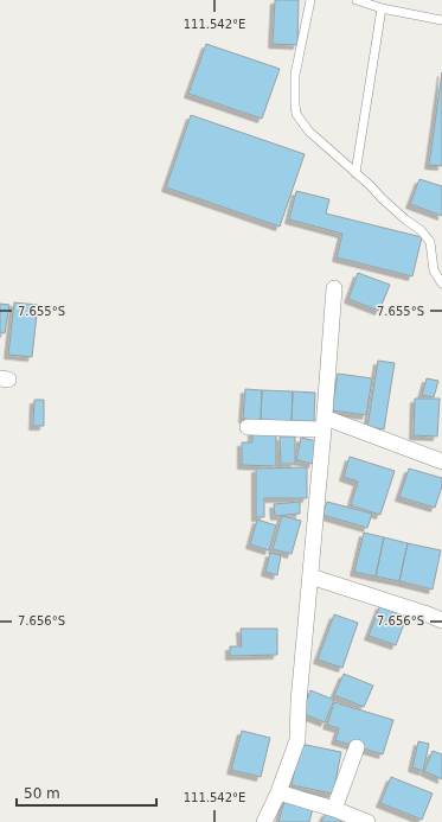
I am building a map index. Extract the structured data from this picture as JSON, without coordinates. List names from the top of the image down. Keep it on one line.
{"scale_bar":"50 m","coordinates":["111.542°E","7.655°S","7.656°S"]}
